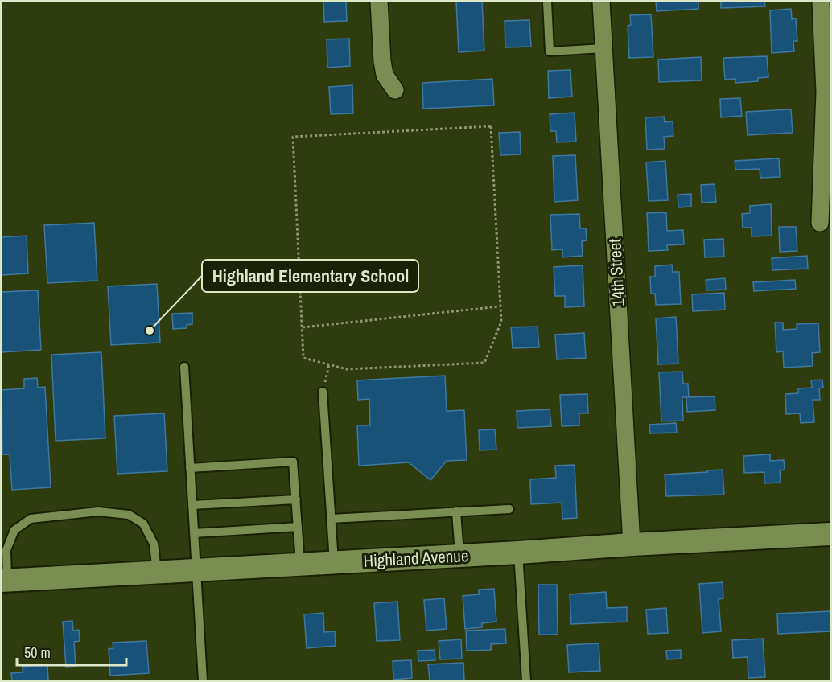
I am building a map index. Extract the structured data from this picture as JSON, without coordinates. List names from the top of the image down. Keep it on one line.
{"streets":{"main road":["Highland Avenue"],"street":["14th Street"]},"crossings":[["14th Street","Highland Avenue"]],"places":["Highland Elementary School"],"scale_bar":"50 m"}
